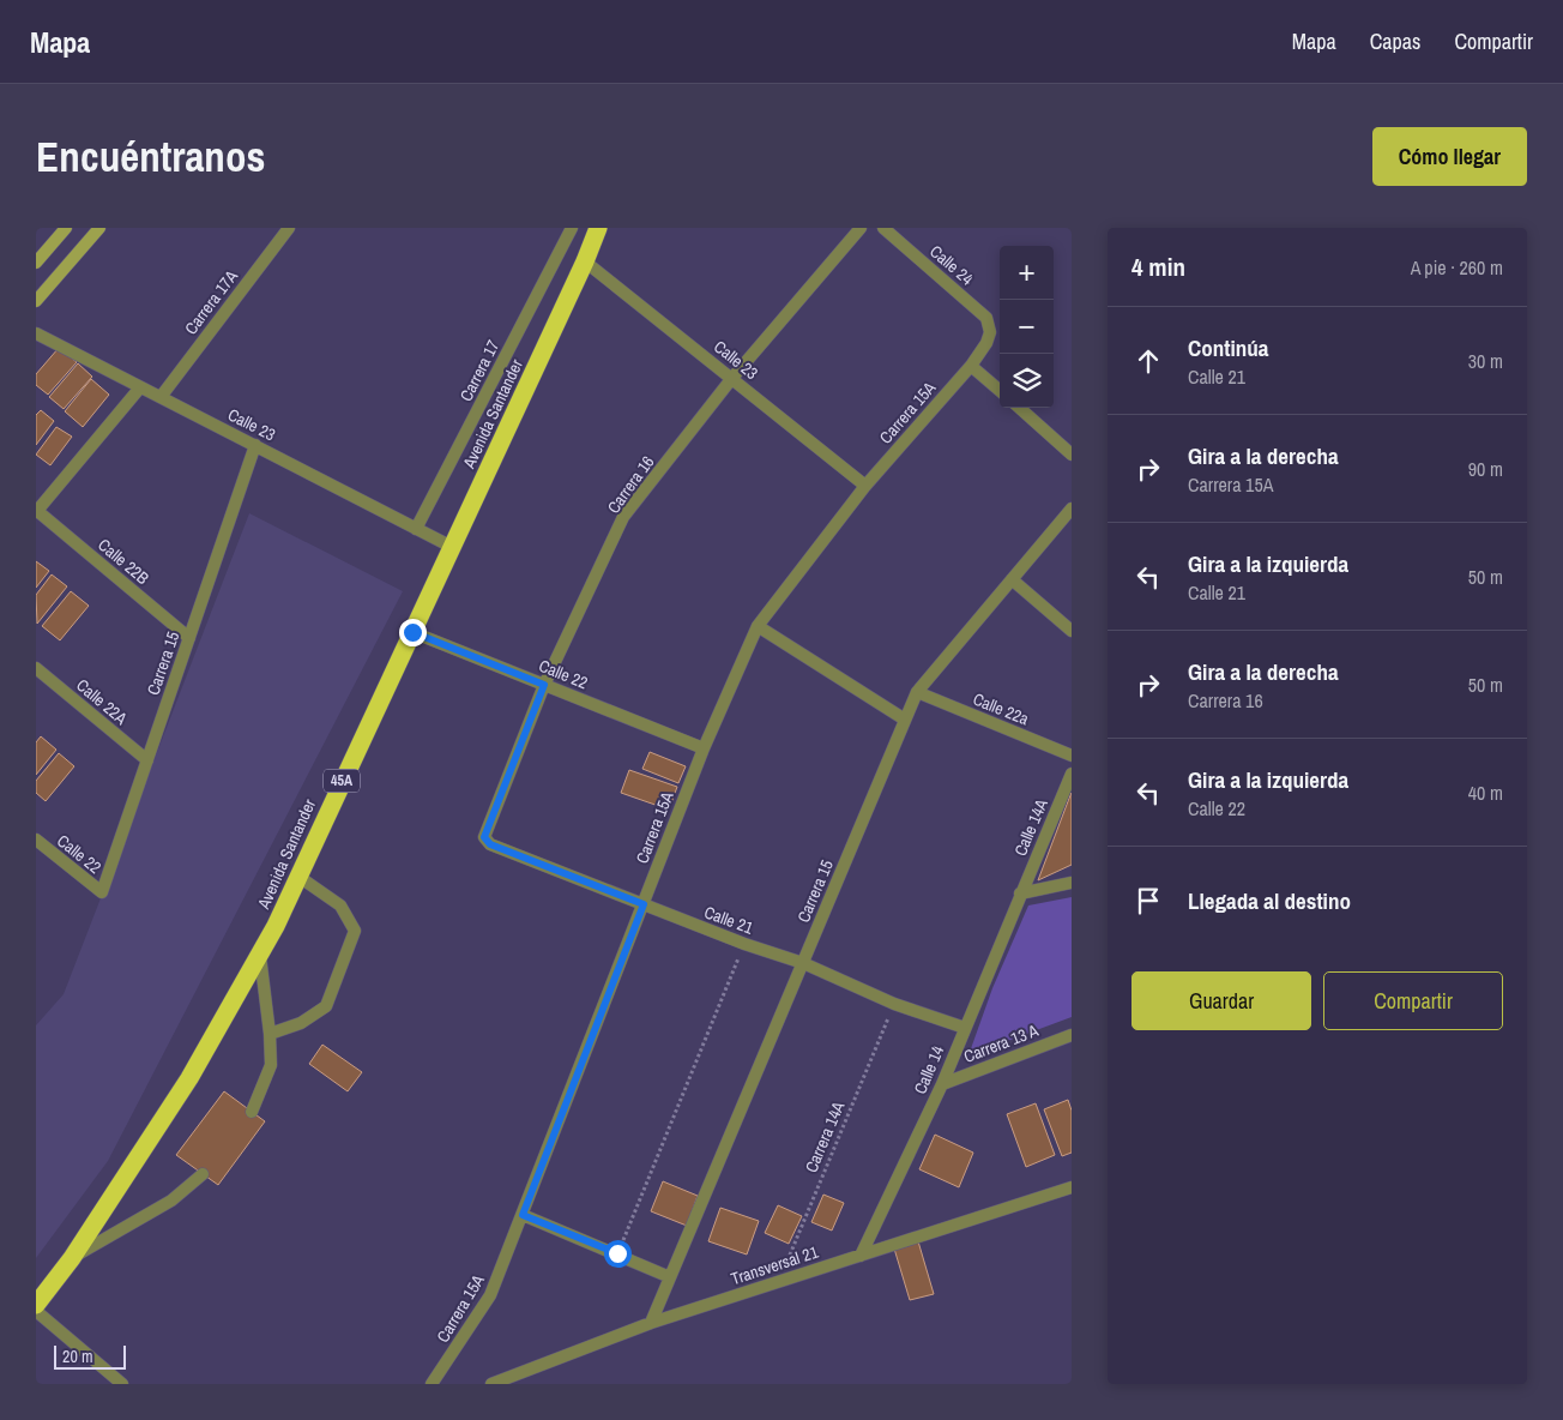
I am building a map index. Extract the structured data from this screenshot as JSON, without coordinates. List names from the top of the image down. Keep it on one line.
{"streets":{"highway":["Avenida Santander","45A"],"street":["Calle 24","Carrera 17A","Calle 23","Carrera 17","Carrera 15A","Carrera 16","Calle 22B","Carrera 15","Calle 22","Calle 22A","Calle 22a","Calle 14A","Calle 21","Carrera 13 A","Calle 14","Transversal 21"],"path":["Carrera 14A"]},"crossings":[["Calle 24","Carrera 15A"],["Carrera 17A","Calle 23"],["Calle 23","Carrera 17"],["Calle 23","Carrera 15A"],["Calle 23","Avenida Santander"],["Calle 23","Carrera 16"],["Calle 23","Carrera 15"],["Carrera 15A","Calle 22"],["Carrera 15A","Calle 21"],["Avenida Santander","Calle 22"],["Carrera 16","Calle 22"],["Carrera 16","Calle 21"],["Calle 22B","Carrera 15"],["Carrera 15","Calle 22"],["Carrera 15","Calle 22A"],["Carrera 15","Calle 22a"],["Carrera 15","Calle 21"],["Carrera 15","Transversal 21"],["Calle 14A","Calle 14"],["Calle 21","Calle 14"],["Calle 21","Carrera 14A"],["Carrera 13 A","Calle 14"],["Calle 14","Transversal 21"],["Carrera 14A","Transversal 21"]],"scale_bar":"20 m","page":{"header":"Mapa","nav":["Mapa","Capas","Compartir"],"buttons":["Cómo llegar",["Guardar","Compartir"]],"title":"Encuéntranos","heading":["4 min","A pie · 260 m"],"map_buttons":["+","−"],"list":[["Continúa","Calle 21","30 m"],["Gira a la derecha","Carrera 15A","90 m"],["Gira a la izquierda","Calle 21","50 m"],["Gira a la derecha","Carrera 16","50 m"],["Gira a la izquierda","Calle 22","40 m"],"Llegada al destino"],"scale":"20 m"}}
